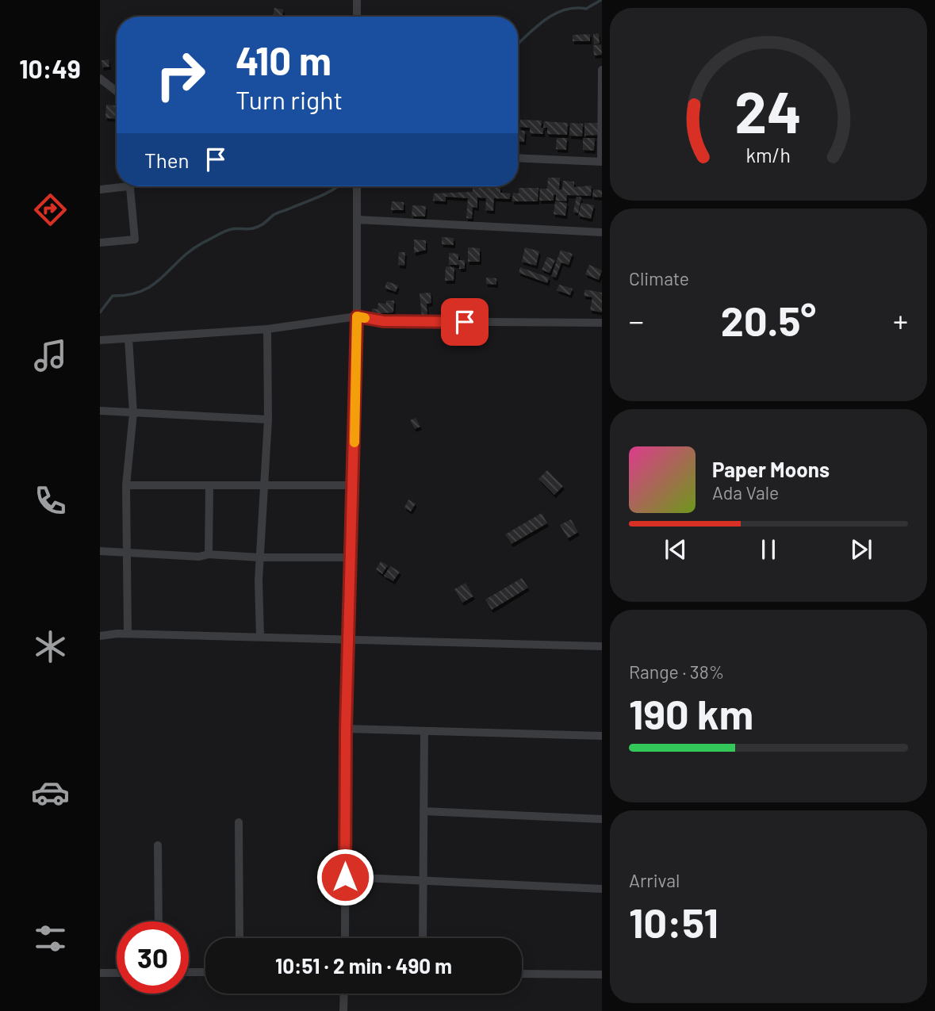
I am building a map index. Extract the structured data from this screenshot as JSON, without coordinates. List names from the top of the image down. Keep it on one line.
{"page":{"tabs":"10:49","turn":["410 m","Turn right"],"then":"Then","tile":["Climate",["Range · 38%","190 km"],["Arrival","10:51"]],"heat":["−","20.5°","+"],"song":["Paper Moons","Ada Vale"],"limit":"30","trip":"10:51 · 2 min · 490 m","gauge":["24","km/h"]}}
